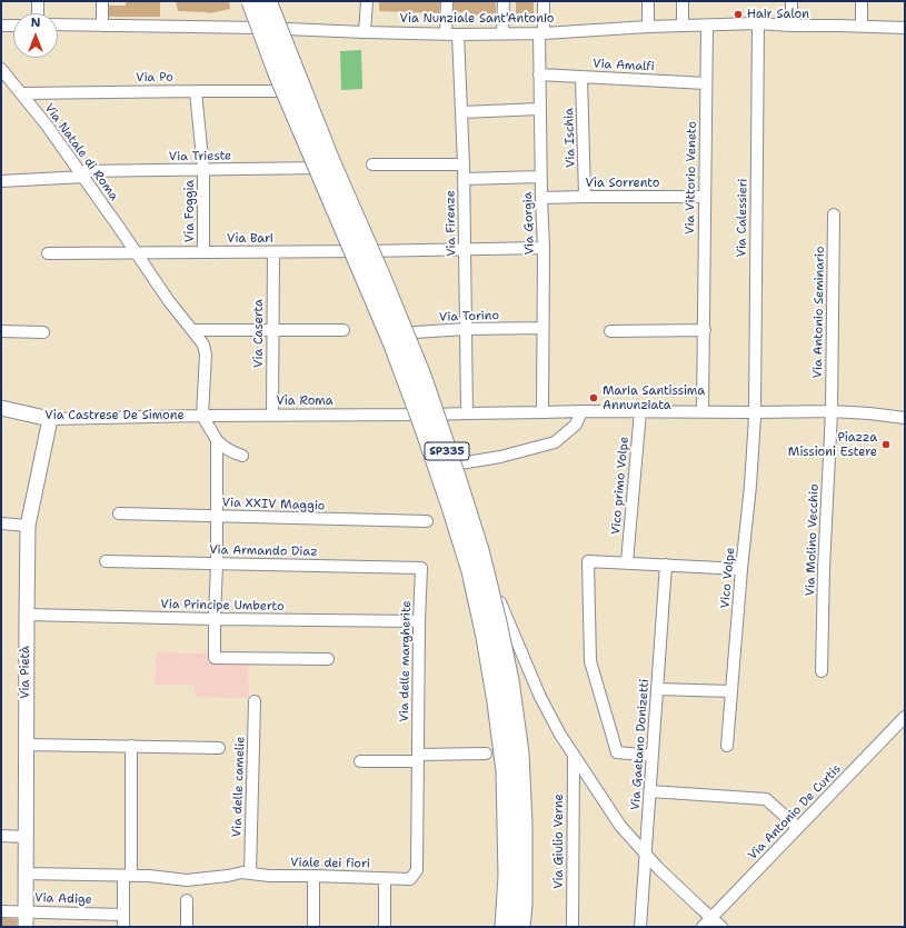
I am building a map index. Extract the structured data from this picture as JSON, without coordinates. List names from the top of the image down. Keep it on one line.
{"streets":{"highway":["SP335"],"street":["Via Nunziale Sant'Antonio","Via Amalfi","Via Po","Via Ischia","Via Natale di Roma","Via Trieste","Via Vittorio Veneto","Via Sorrento","Via Foggia","Via Calessieri","Via Firenze","Via Gorgia","Via Bari","Via Antonio Seminario","Via Torino","Via Caserta","Via Roma","Via Castrese De Simone","Vico primo Volpe","Via XXIV Maggio","Via Molino Vecchio","Via Armando Diaz","Vico Volpe","Via Principe Umberto","Via delle margherite","Via Pietà","Via Gaetano Donizetti","Via delle camelie","Via Antonio De Curtis","Via Giulio Verne","Viale dei fiori","Via Adige"]},"crossings":[["Via Nunziale Sant'Antonio","Via Vittorio Veneto"],["Via Nunziale Sant'Antonio","Via Calessieri"],["Via Nunziale Sant'Antonio","Via Firenze"],["Via Nunziale Sant'Antonio","Via Gorgia"],["Via Amalfi","Via Ischia"],["Via Amalfi","Via Vittorio Veneto"],["Via Amalfi","Via Gorgia"],["Via Po","Via Natale di Roma"],["Via Po","Via Foggia"],["Via Ischia","Via Sorrento"],["Via Natale di Roma","Via Trieste"],["Via Natale di Roma","Via Bari"],["Via Natale di Roma","Via Roma"],["Via Natale di Roma","Via Castrese De Simone"],["Via Trieste","Via Foggia"],["Via Vittorio Veneto","Via Sorrento"],["Via Vittorio Veneto","Via Roma"],["Via Sorrento","Via Gorgia"],["Via Foggia","Via Bari"],["Via Calessieri","Via Roma"],["Via Calessieri","Vico Volpe"],["Via Firenze","Via Bari"],["Via Firenze","Via Torino"],["Via Firenze","Via Roma"],["Via Gorgia","Via Bari"],["Via Gorgia","Via Torino"],["Via Gorgia","Via Roma"],["Via Bari","Via Caserta"],["Via Antonio Seminario","Via Roma"],["Via Antonio Seminario","Via Molino Vecchio"],["Via Caserta","Via Roma"],["Via Roma","Via Castrese De Simone"],["Via Roma","Vico primo Volpe"],["Via Roma","Via Molino Vecchio"],["Via Roma","Vico Volpe"],["Via Castrese De Simone","Via Pietà"],["Via Armando Diaz","Via delle margherite"],["Via Principe Umberto","Via delle margherite"],["Via Principe Umberto","Via Pietà"],["Via delle margherite","Viale dei fiori"],["Via Pietà","Via Adige"],["Via delle camelie","Viale dei fiori"]],"places":["Hair Salon","Maria Santissima Annunziata","Piazza Missioni Estere"],"north":"top"}
